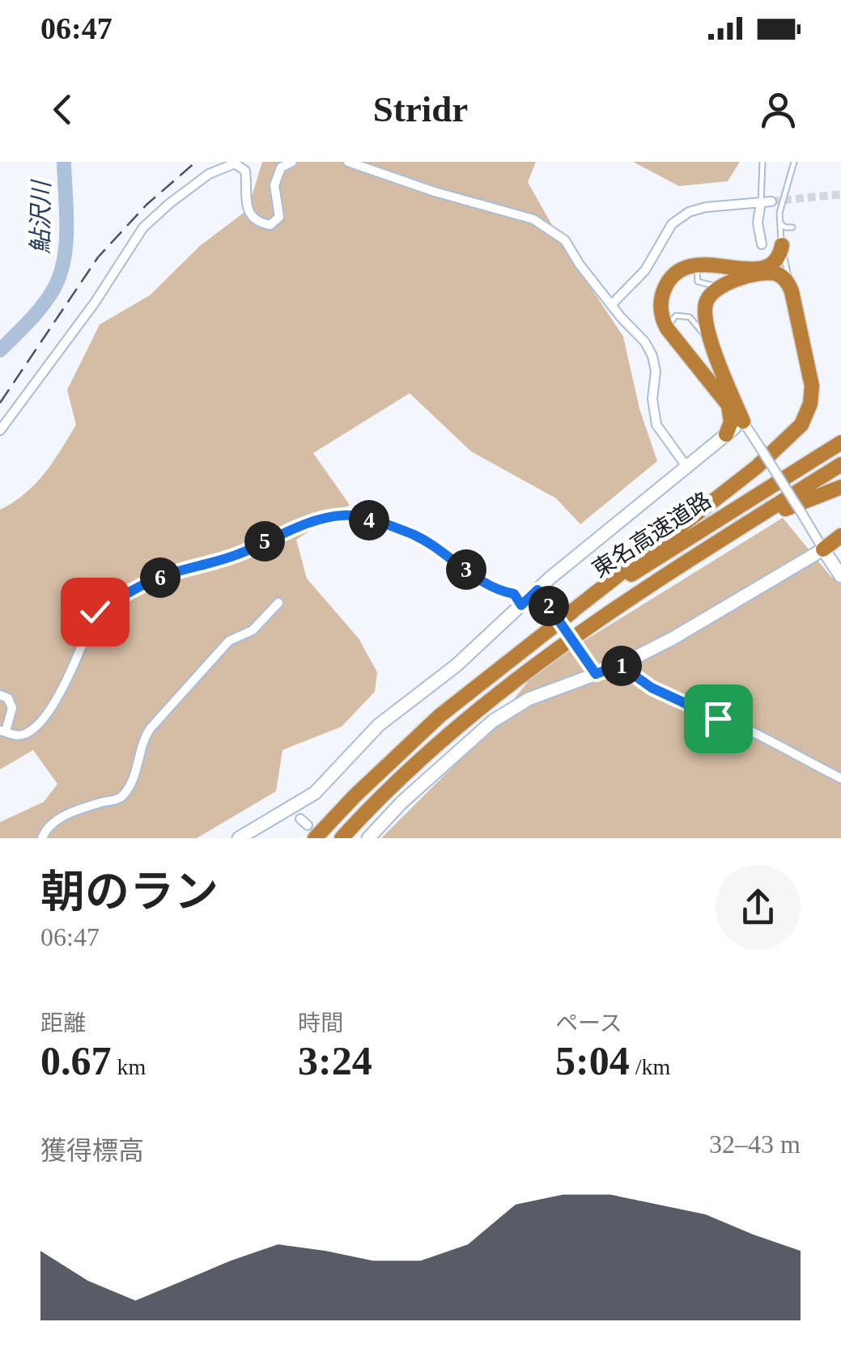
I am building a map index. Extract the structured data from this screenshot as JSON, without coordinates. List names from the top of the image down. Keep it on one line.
{"streets":{"highway":["東名高速道路"]},"water":["鮎沢川"],"page":{"status":"06:47","header":"Stridr","pins":["4","5","3","6","2","1"],"heading":["朝のラン","06:47"],"stats":[["距離","0.67 km"],["時間","3:24"],["ペース","5:04 /km"]],"chart":["獲得標高","32–43 m"]}}
